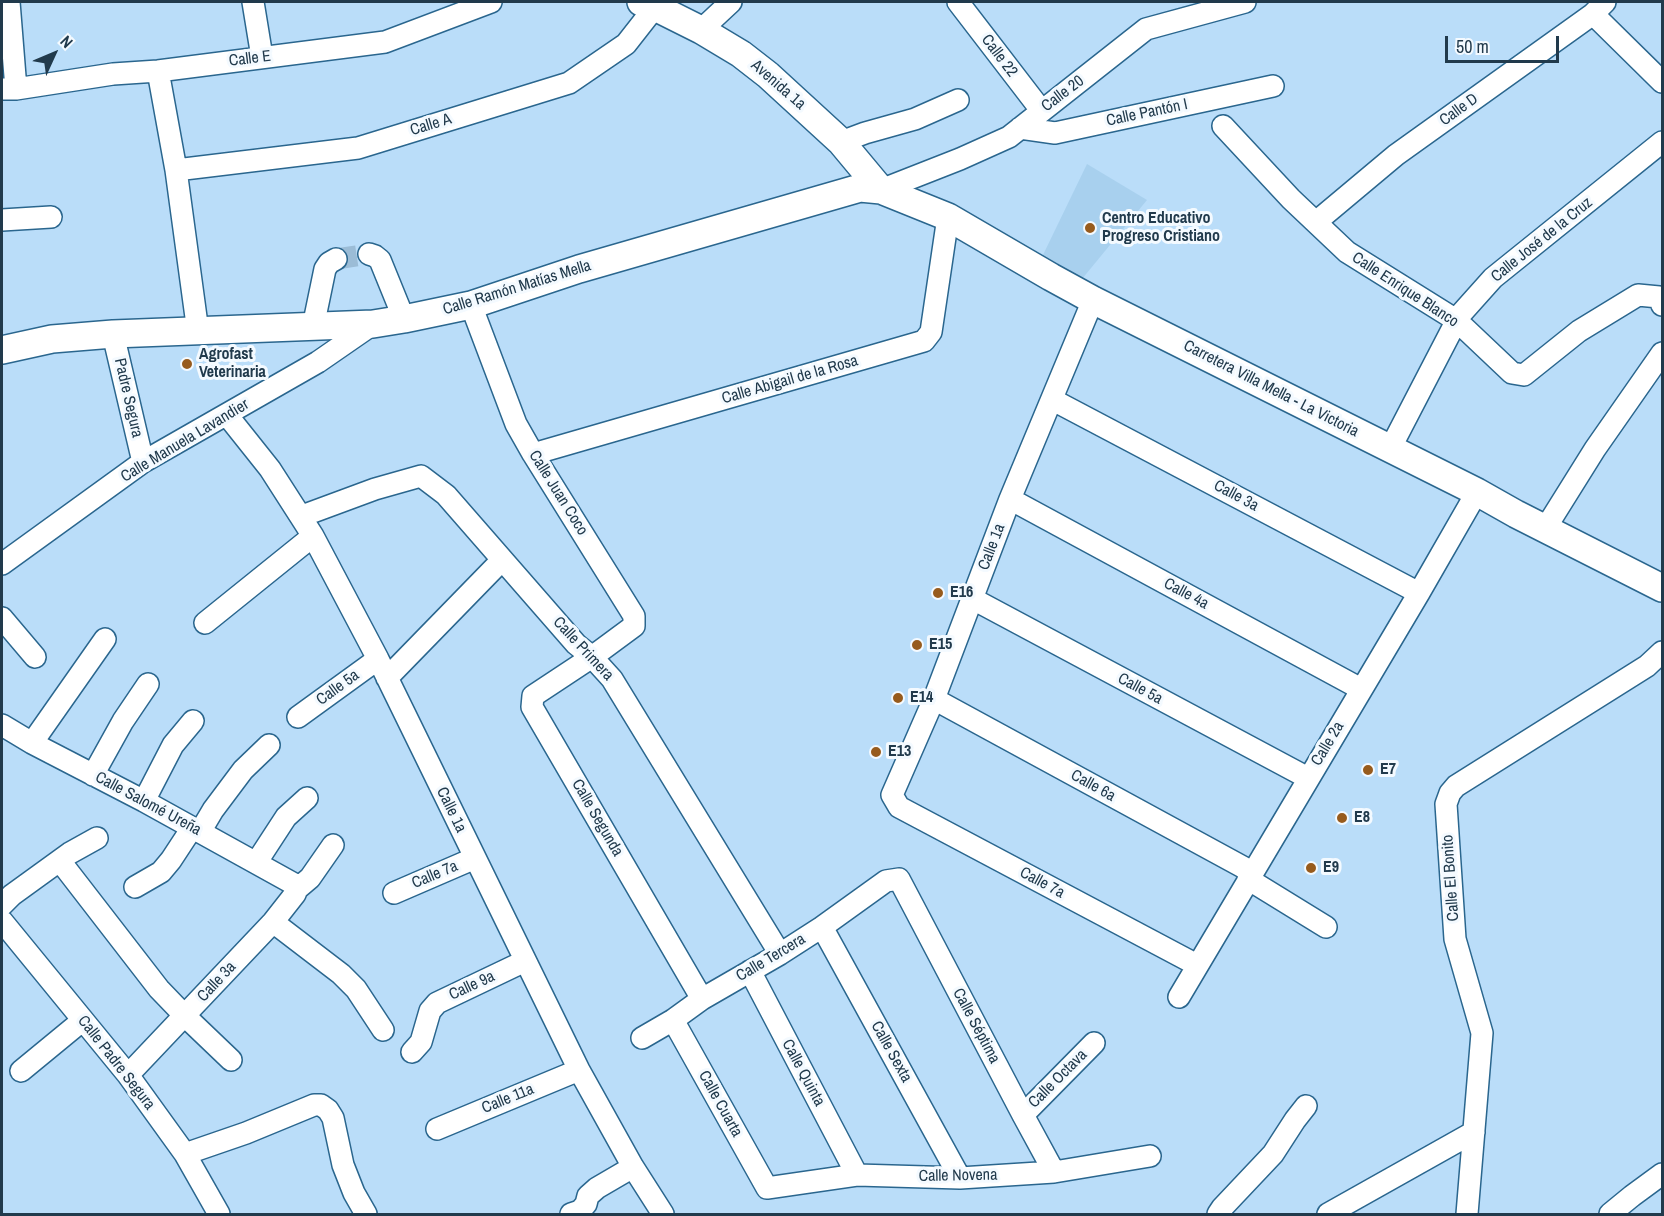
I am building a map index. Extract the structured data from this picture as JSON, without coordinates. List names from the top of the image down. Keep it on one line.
{"streets":{"main road":["Avenida 1a","Calle Ramón Matías Mella","Carretera Villa Mella - La Victoria"],"street":["Calle 22","Calle E","Calle 20","Calle D","Calle Pantón I","Calle A","Calle José de la Cruz","Calle Enrique Blanco","Calle Abigail de la Rosa","Padre Segura","Calle Manuela Lavandier","Calle Juan Coco","Calle 3a","Calle 1a","Calle 4a","Calle Primera","Calle 5a","Calle 2a","Calle 6a","Calle Salomé Ureña","Calle Segunda","Calle 7a","Calle El Bonito","Calle Tercera","Calle 9a","Calle Séptima","Calle Sexta","Calle Padre Segura","Calle Quinta","Calle Octava","Calle 11a","Calle Cuarta","Calle Novena"]},"crossings":[["Calle 22","Calle 20"],["Avenida 1a","Calle 20"],["Avenida 1a","Calle A"],["Avenida 1a","Calle Ramón Matías Mella"],["Avenida 1a","Carretera Villa Mella - La Victoria"],["Calle 20","Calle Pantón I"],["Calle 20","Calle Ramón Matías Mella"],["Calle 20","Carretera Villa Mella - La Victoria"],["Calle D","Calle Enrique Blanco"],["Calle José de la Cruz","Calle Enrique Blanco"],["Calle José de la Cruz","Carretera Villa Mella - La Victoria"],["Calle Ramón Matías Mella","Carretera Villa Mella - La Victoria"],["Calle Ramón Matías Mella","Padre Segura"],["Calle Ramón Matías Mella","Calle Manuela Lavandier"],["Calle Ramón Matías Mella","Calle Juan Coco"],["Calle Abigail de la Rosa","Carretera Villa Mella - La Victoria"],["Calle Abigail de la Rosa","Calle Juan Coco"],["Carretera Villa Mella - La Victoria","Calle 1a"],["Carretera Villa Mella - La Victoria","Calle 2a"],["Padre Segura","Calle Manuela Lavandier"],["Calle Manuela Lavandier","Calle 1a"],["Calle Juan Coco","Calle Primera"],["Calle Juan Coco","Calle Segunda"],["Calle 3a","Calle 1a"],["Calle 3a","Calle 2a"],["Calle 3a","Calle Salomé Ureña"],["Calle 3a","Calle Padre Segura"],["Calle 1a","Calle 4a"],["Calle 1a","Calle Primera"],["Calle 1a","Calle 5a"],["Calle 1a","Calle 6a"],["Calle 1a","Calle 7a"],["Calle 1a","Calle 9a"],["Calle 1a","Calle 11a"],["Calle 4a","Calle 2a"],["Calle Primera","Calle 5a"],["Calle Primera","Calle Segunda"],["Calle Primera","Calle Tercera"],["Calle 5a","Calle 2a"],["Calle 2a","Calle 6a"],["Calle 2a","Calle 7a"],["Calle Segunda","Calle Tercera"],["Calle Tercera","Calle Séptima"],["Calle Tercera","Calle Sexta"],["Calle Tercera","Calle Quinta"],["Calle Tercera","Calle Cuarta"],["Calle Séptima","Calle Octava"],["Calle Séptima","Calle Novena"],["Calle Sexta","Calle Novena"],["Calle Quinta","Calle Novena"],["Calle Cuarta","Calle Novena"]],"places":["Centro Educativo Progreso Cristiano","Agrofast Veterinaria","E16","E15","E14","E13","E7","E8","E9"],"scale_bar":"50 m","north":"top right"}
